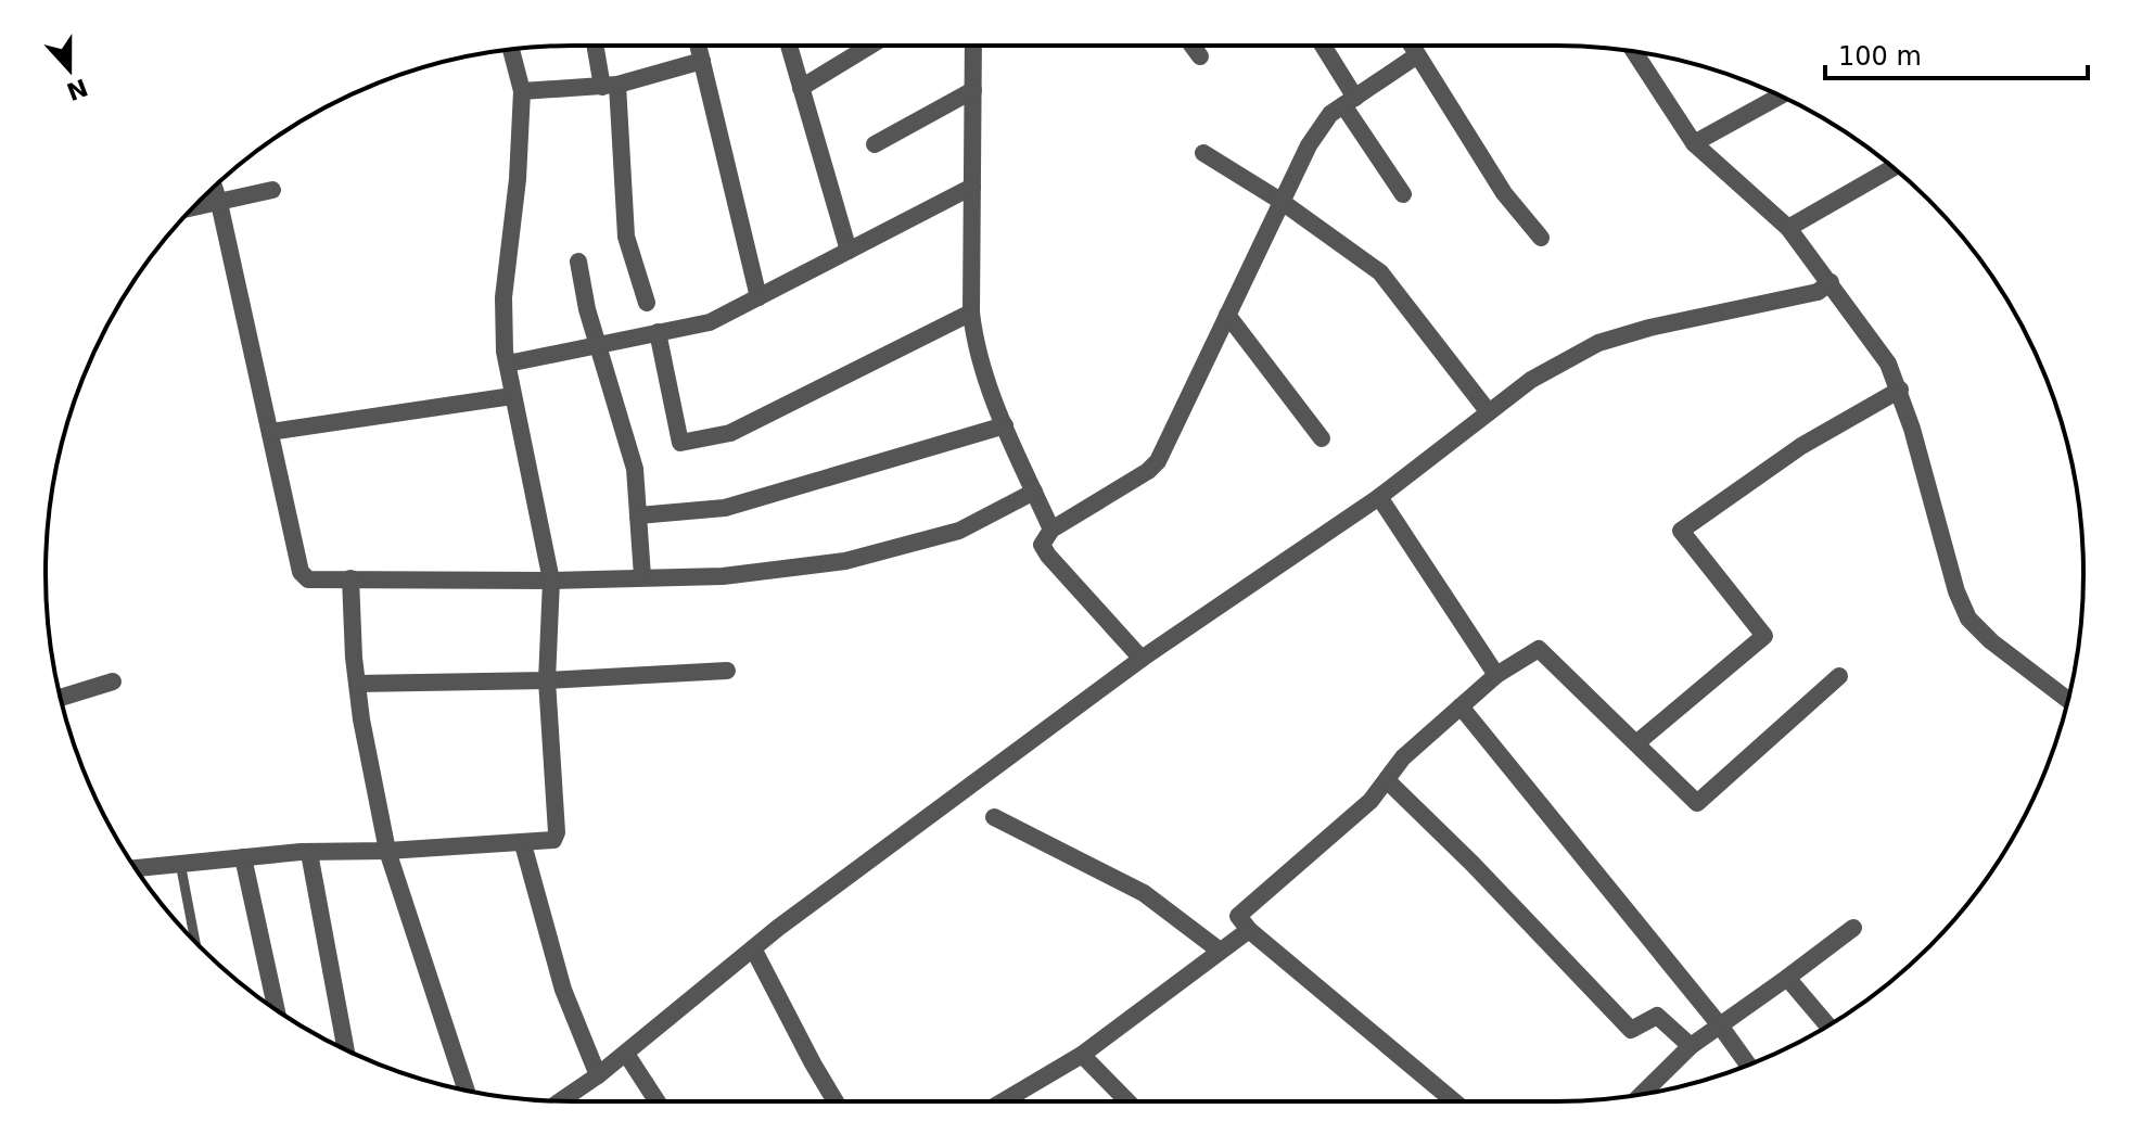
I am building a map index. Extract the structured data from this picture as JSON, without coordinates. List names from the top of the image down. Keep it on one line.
{"scale_bar":"100 m","north":"bottom"}
